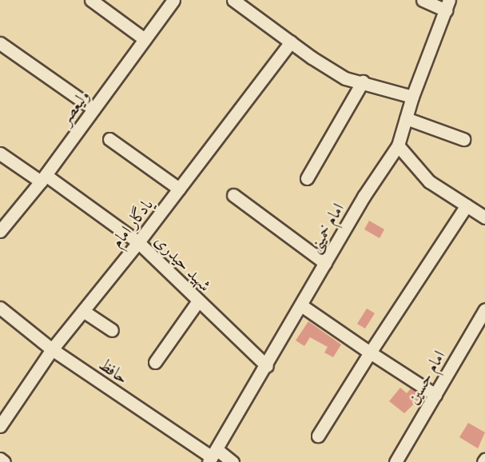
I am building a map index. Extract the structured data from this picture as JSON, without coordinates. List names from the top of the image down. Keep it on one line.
{"streets":{"street":["ولیعصر","یادگار امام","امام خمینی","شهید حیدری","حافظ","امام حسین"]},"crossings":[["ولیعصر","شهید حیدری"],["یادگار امام","شهید حیدری"],["یادگار امام","حافظ"],["امام خمینی","شهید حیدری"],["امام خمینی","حافظ"]]}
